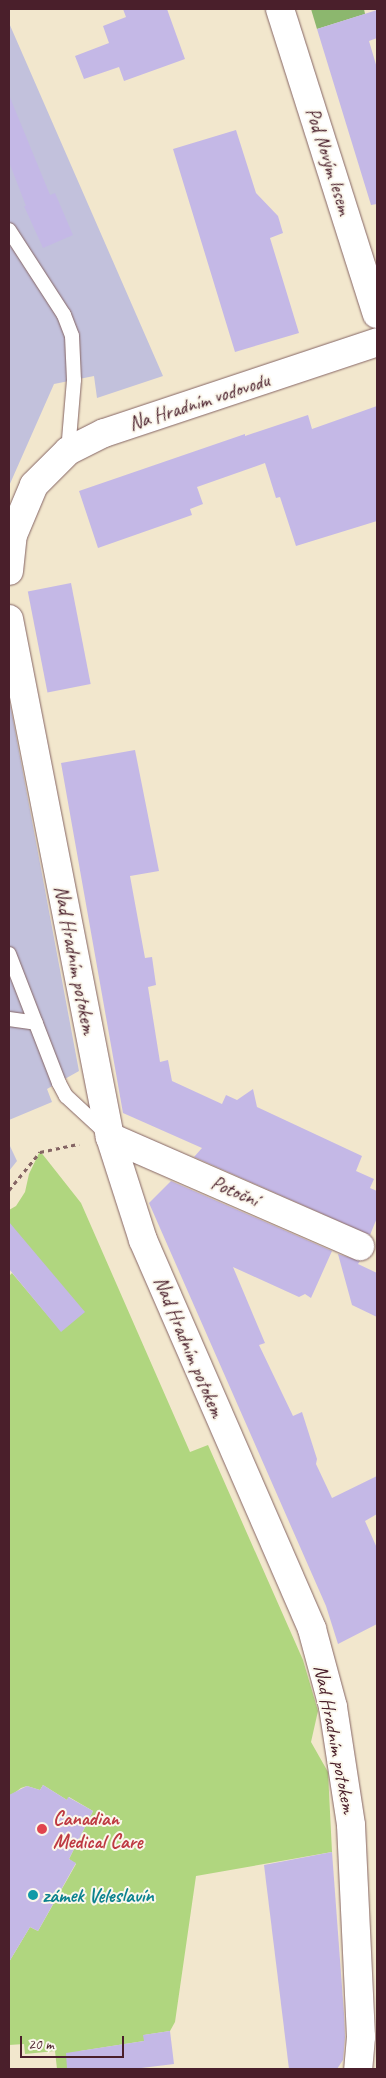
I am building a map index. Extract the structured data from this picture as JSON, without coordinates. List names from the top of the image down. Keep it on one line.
{"streets":{"street":["Pod Novým lesem","Na Hradním vodovodu","Nad Hradním potokem","Potoční"]},"crossings":[["Nad Hradním potokem","Potoční"]],"places":["Canadian Medical Care","zámek Veleslavín"],"scale_bar":"20 m"}
